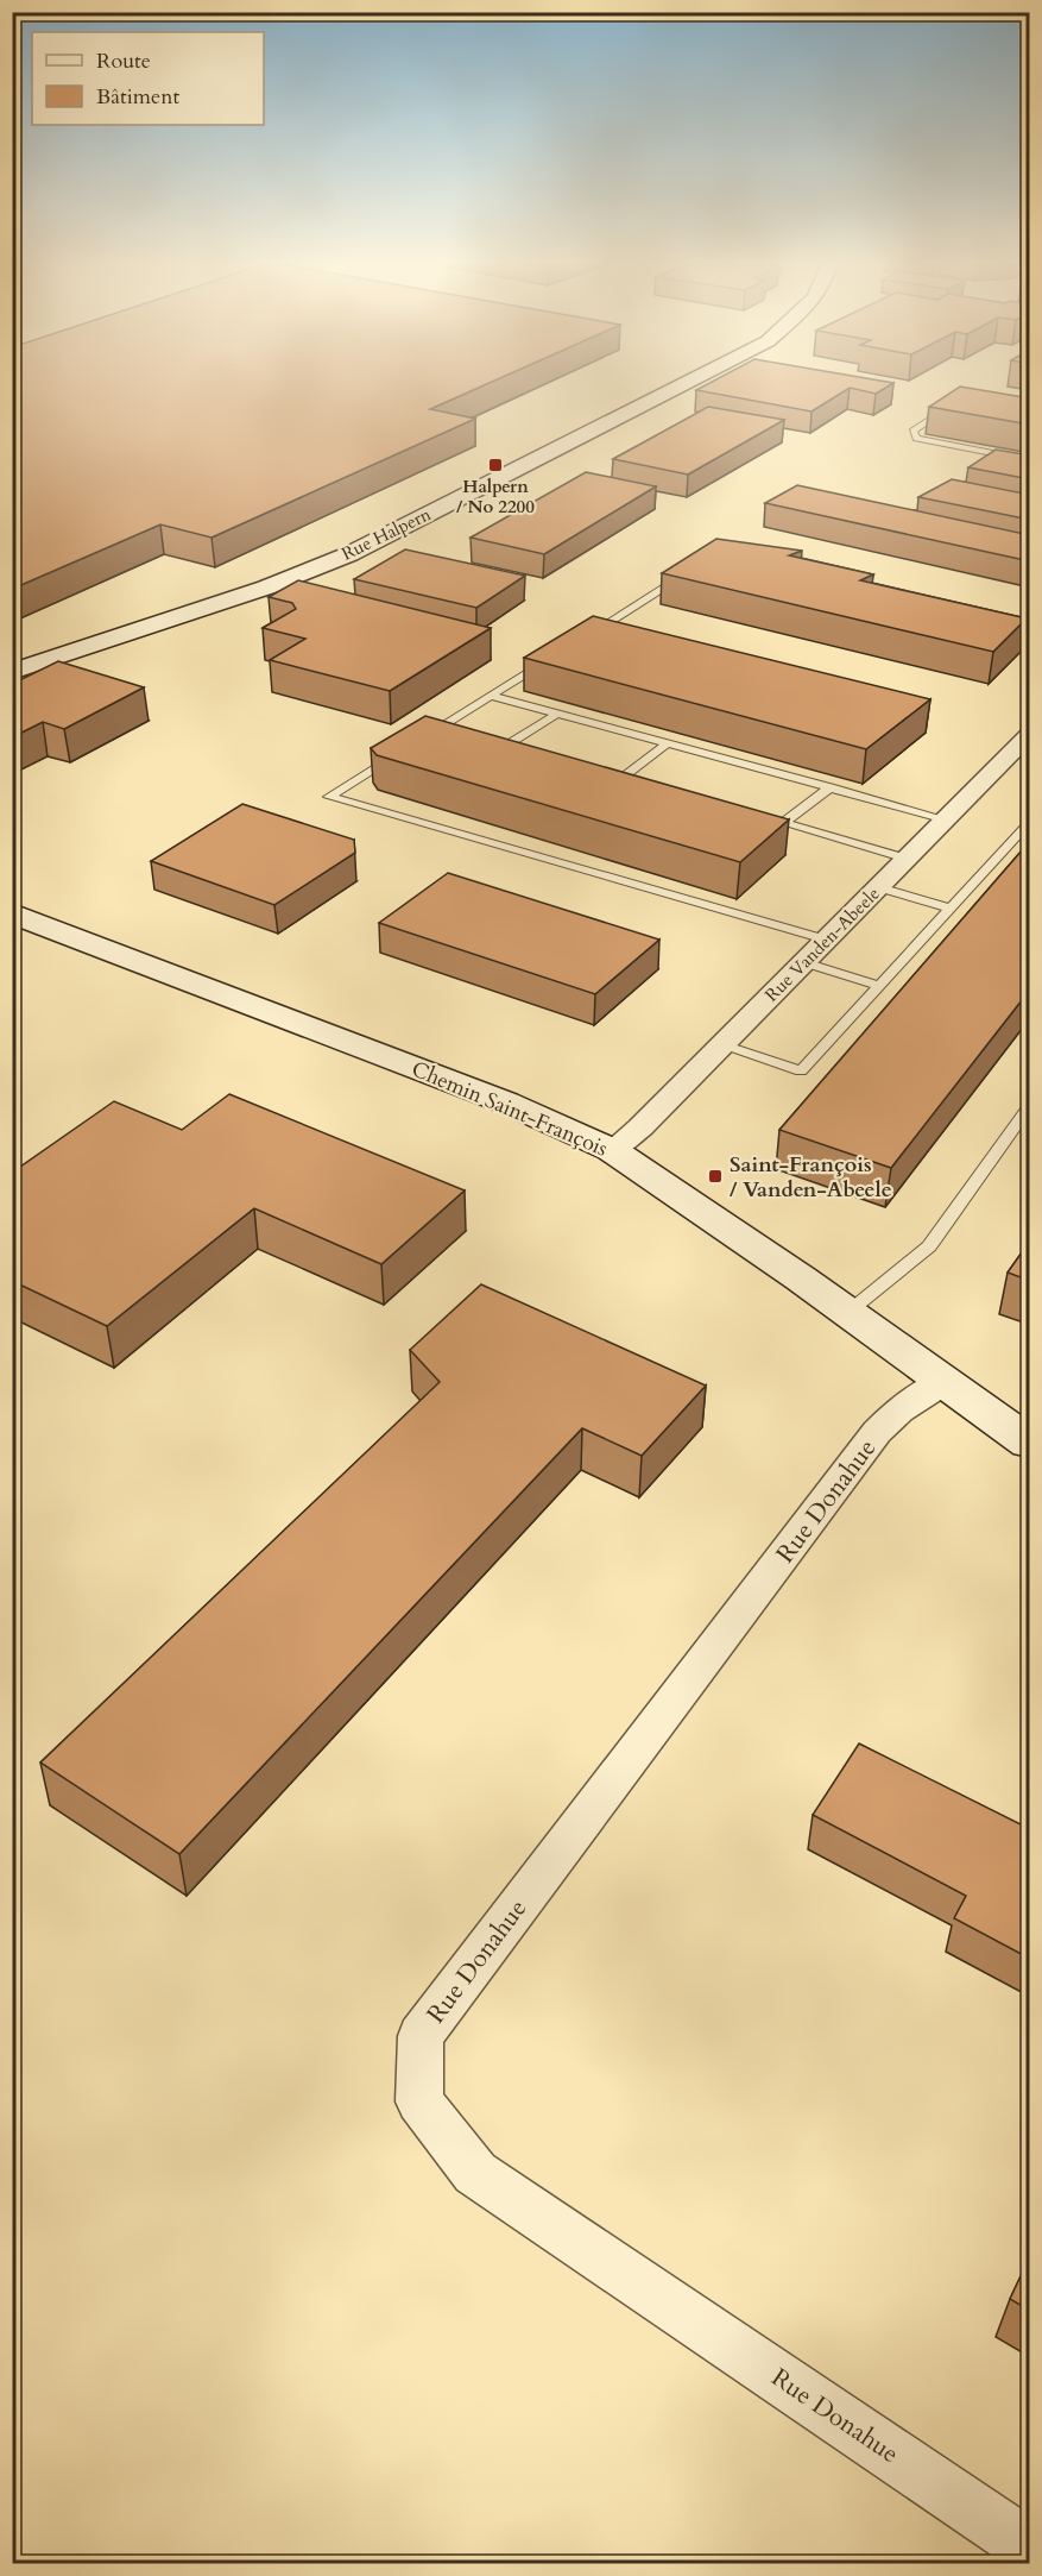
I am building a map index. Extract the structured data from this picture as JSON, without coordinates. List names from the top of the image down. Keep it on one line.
{"streets":{"street":["Rue Halpern","Rue Vanden-Abeele","Chemin Saint-François","Rue Donahue"]},"crossings":[["Rue Vanden-Abeele","Chemin Saint-François"],["Chemin Saint-François","Rue Donahue"]],"places":{"transit":["Halpern / No 2200","Saint-François / Vanden-Abeele"]},"legend":["Route","Bâtiment"]}
